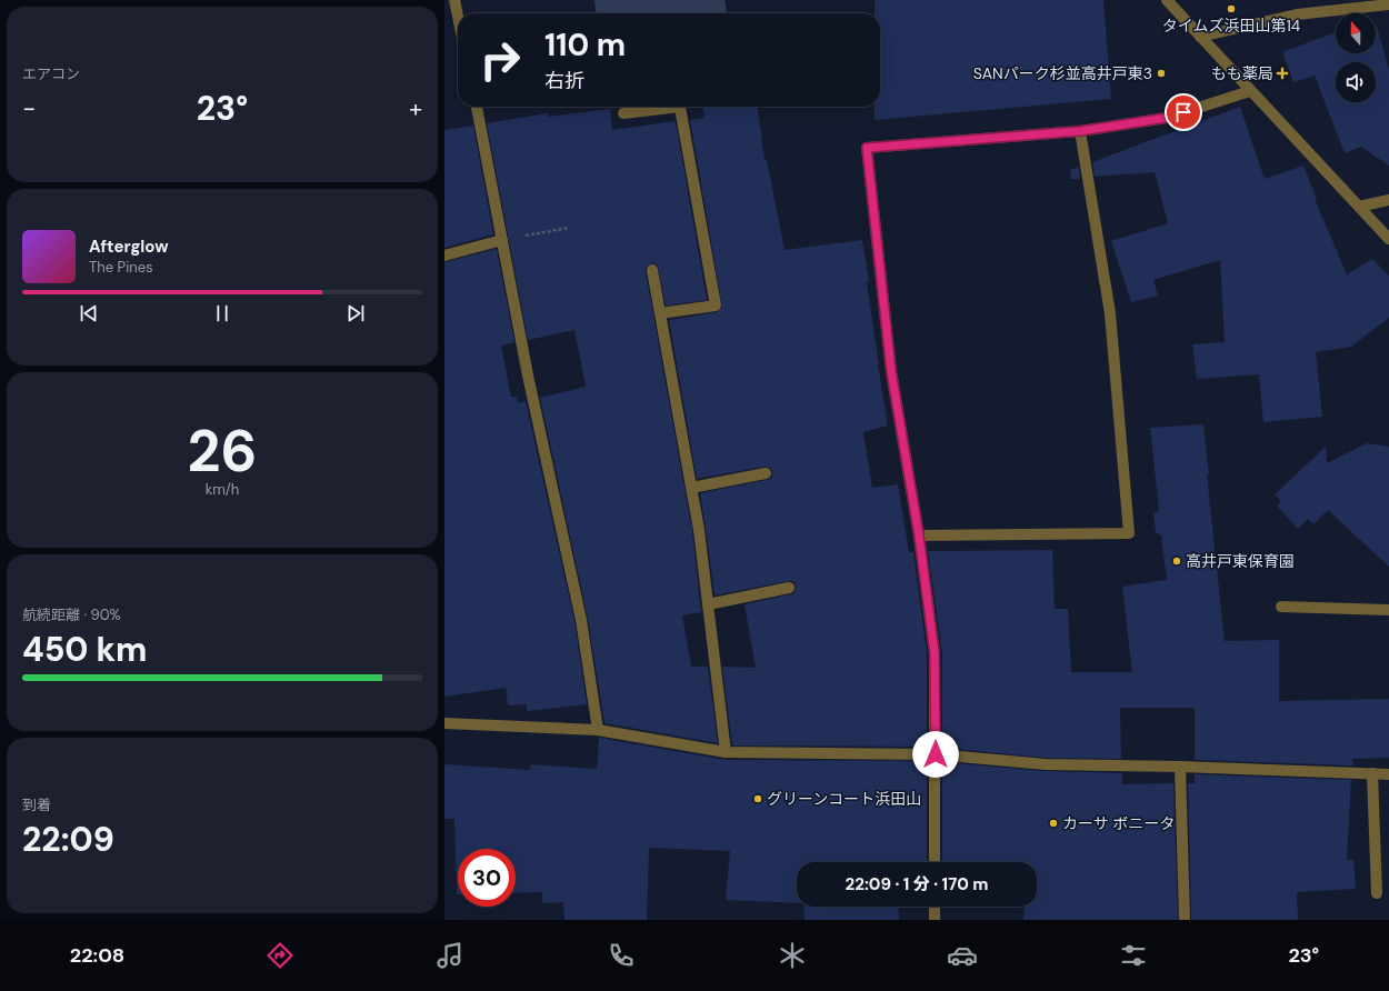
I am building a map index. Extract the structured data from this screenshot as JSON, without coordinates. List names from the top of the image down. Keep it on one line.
{"places":{"other":["タイムズ浜田山第14","SANパーク杉並高井戸東3","高井戸東保育園","グリーンコート浜田山","カーサ ボニータ"],"health":["もも薬局"]},"north":"top","page":{"tile":["エアコン",["26","km/h"],["航続距離 · 90%","450 km"],["到着","22:09"]],"turn":["110 m","右折"],"heat":["−","23°","+"],"song":["Afterglow","The Pines"],"limit":"30","trip":"22:09 · 1 分 · 170 m","tabs":["22:08","23°"]}}
